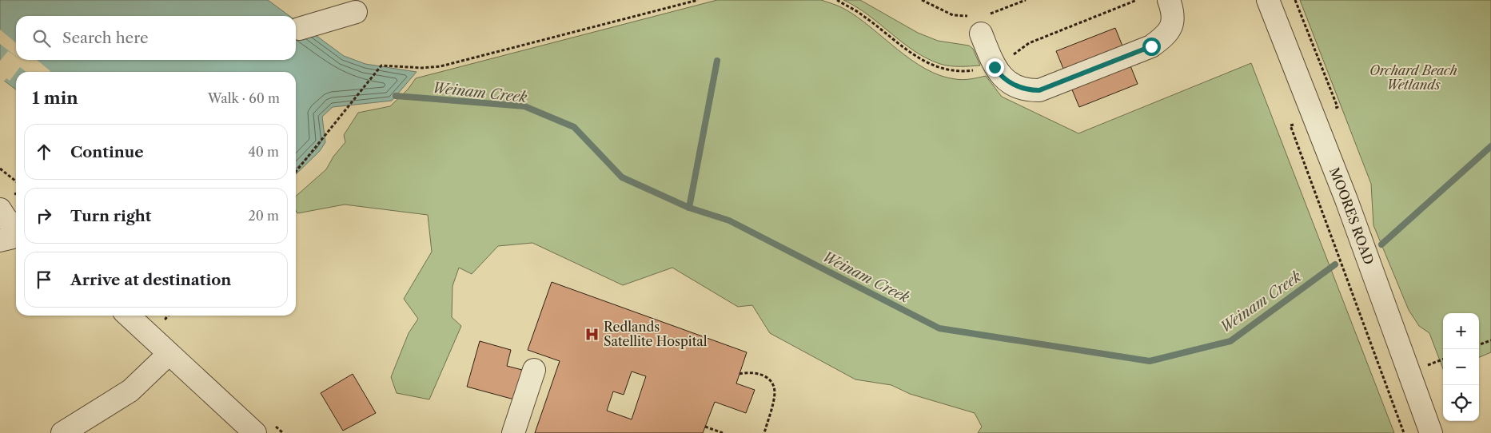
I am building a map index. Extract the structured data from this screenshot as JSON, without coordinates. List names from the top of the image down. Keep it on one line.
{"streets":{"street":["MOORES ROAD"]},"water":["Weinam Creek"],"parks":["Orchard Beach Wetlands"],"places":{"hospital":["Redlands Satellite Hospital"]},"page":{"search":"Search here","heading":["1 min","Walk · 60 m"],"list":[["Continue","40 m"],["Turn right","20 m"],"Arrive at destination"],"map_buttons":["+","−"]}}
